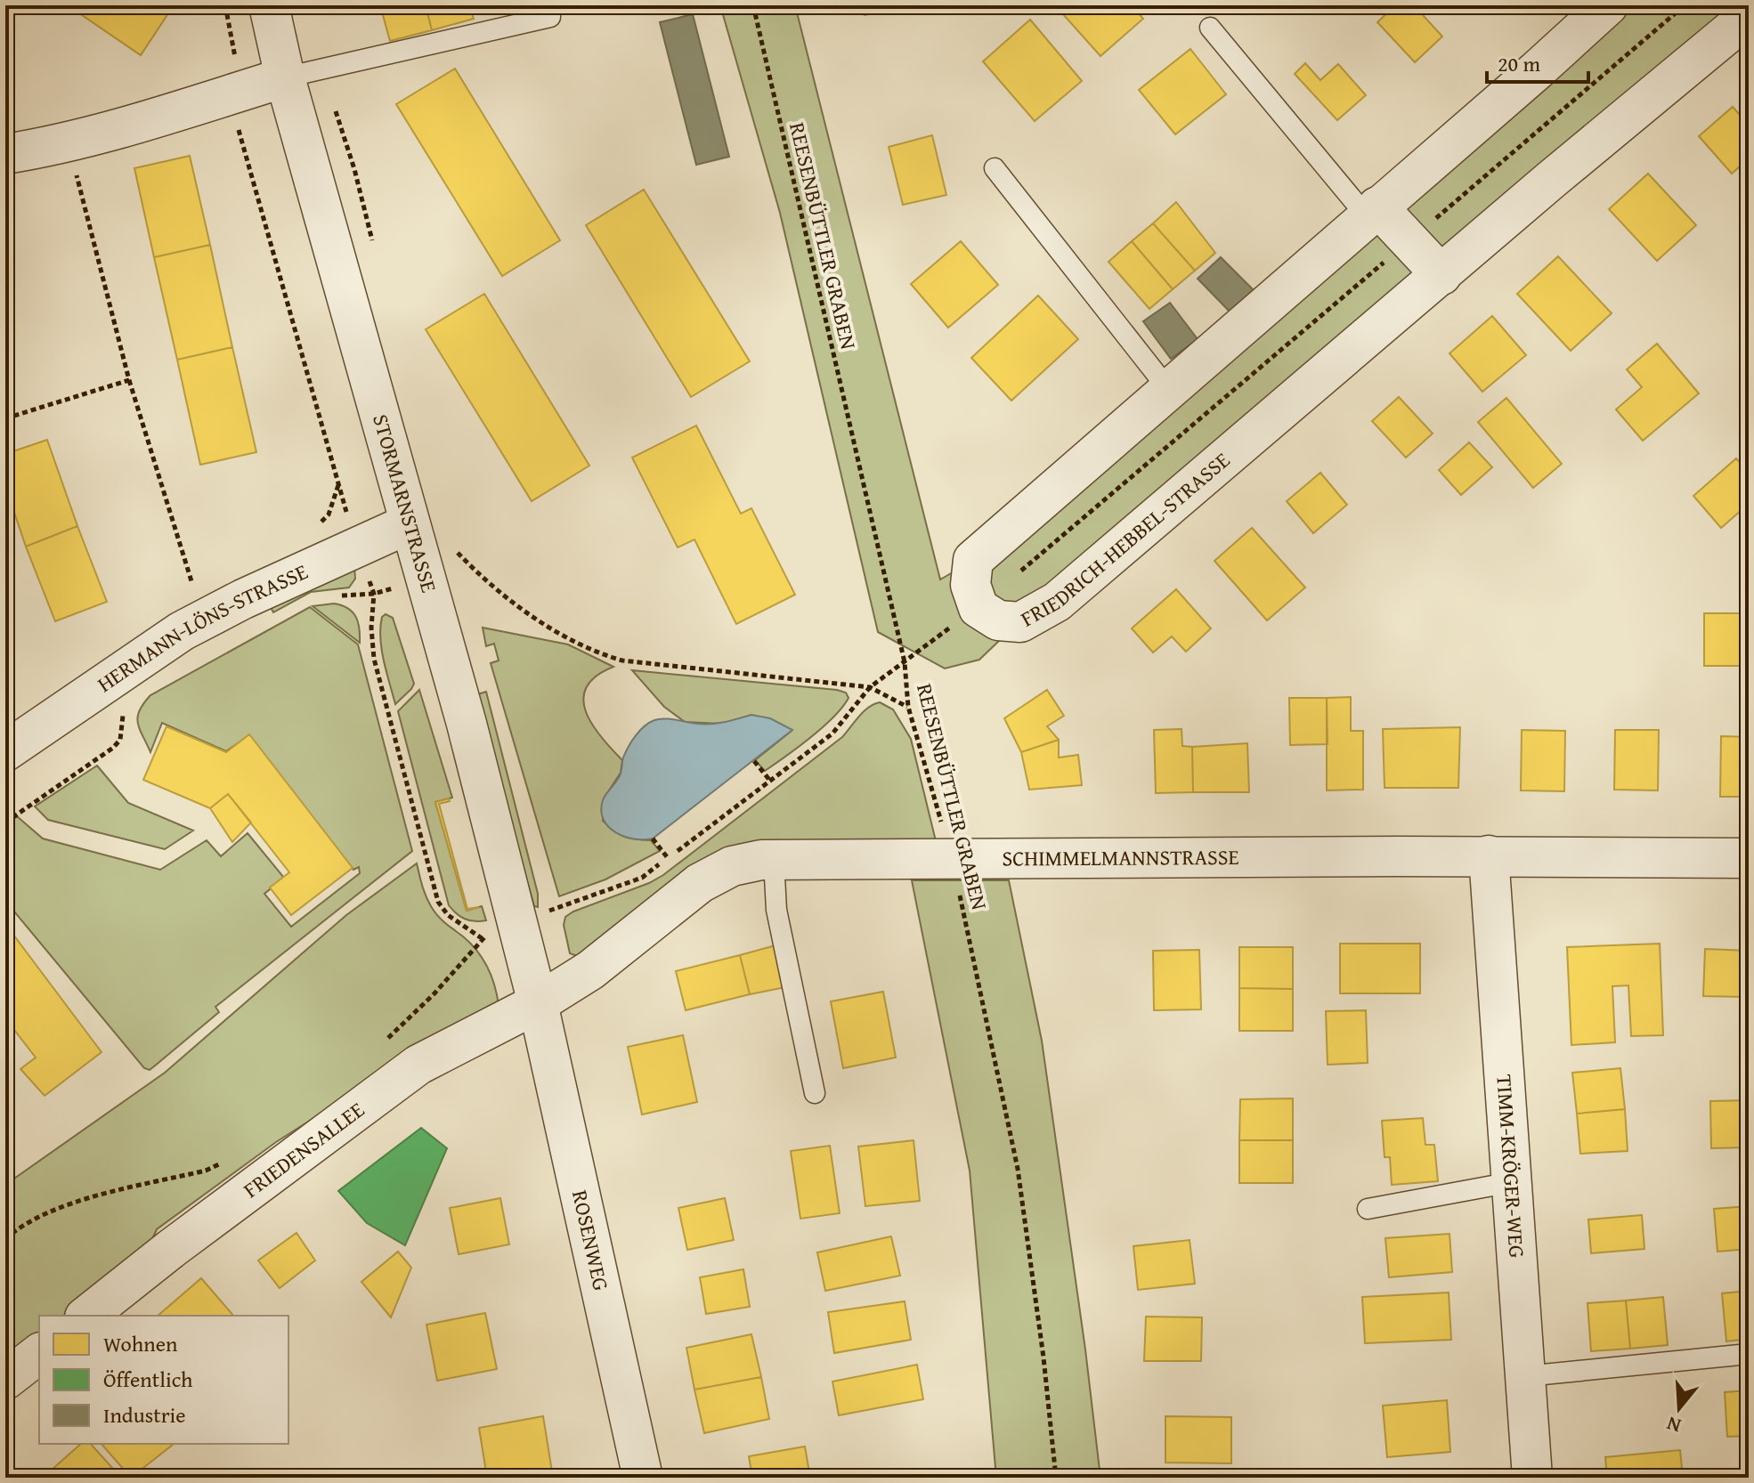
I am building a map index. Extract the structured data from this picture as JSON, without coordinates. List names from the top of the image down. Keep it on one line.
{"streets":{"street":["STORMARNSTRASSE","FRIEDRICH-HEBBEL-STRASSE","HERMANN-LÖNS-STRASSE","SCHIMMELMANNSTRASSE","FRIEDENSALLEE","TIMM-KRÖGER-WEG","ROSENWEG"],"path":["REESENBÜTTLER GRABEN"]},"crossings":[["REESENBÜTTLER GRABEN","SCHIMMELMANNSTRASSE"],["STORMARNSTRASSE","HERMANN-LÖNS-STRASSE"],["STORMARNSTRASSE","SCHIMMELMANNSTRASSE"],["STORMARNSTRASSE","FRIEDENSALLEE"],["STORMARNSTRASSE","ROSENWEG"],["SCHIMMELMANNSTRASSE","FRIEDENSALLEE"],["SCHIMMELMANNSTRASSE","TIMM-KRÖGER-WEG"],["SCHIMMELMANNSTRASSE","ROSENWEG"],["FRIEDENSALLEE","ROSENWEG"]],"legend":["Wohnen","Öffentlich","Industrie"],"scale_bar":"20 m","north":"bottom"}
